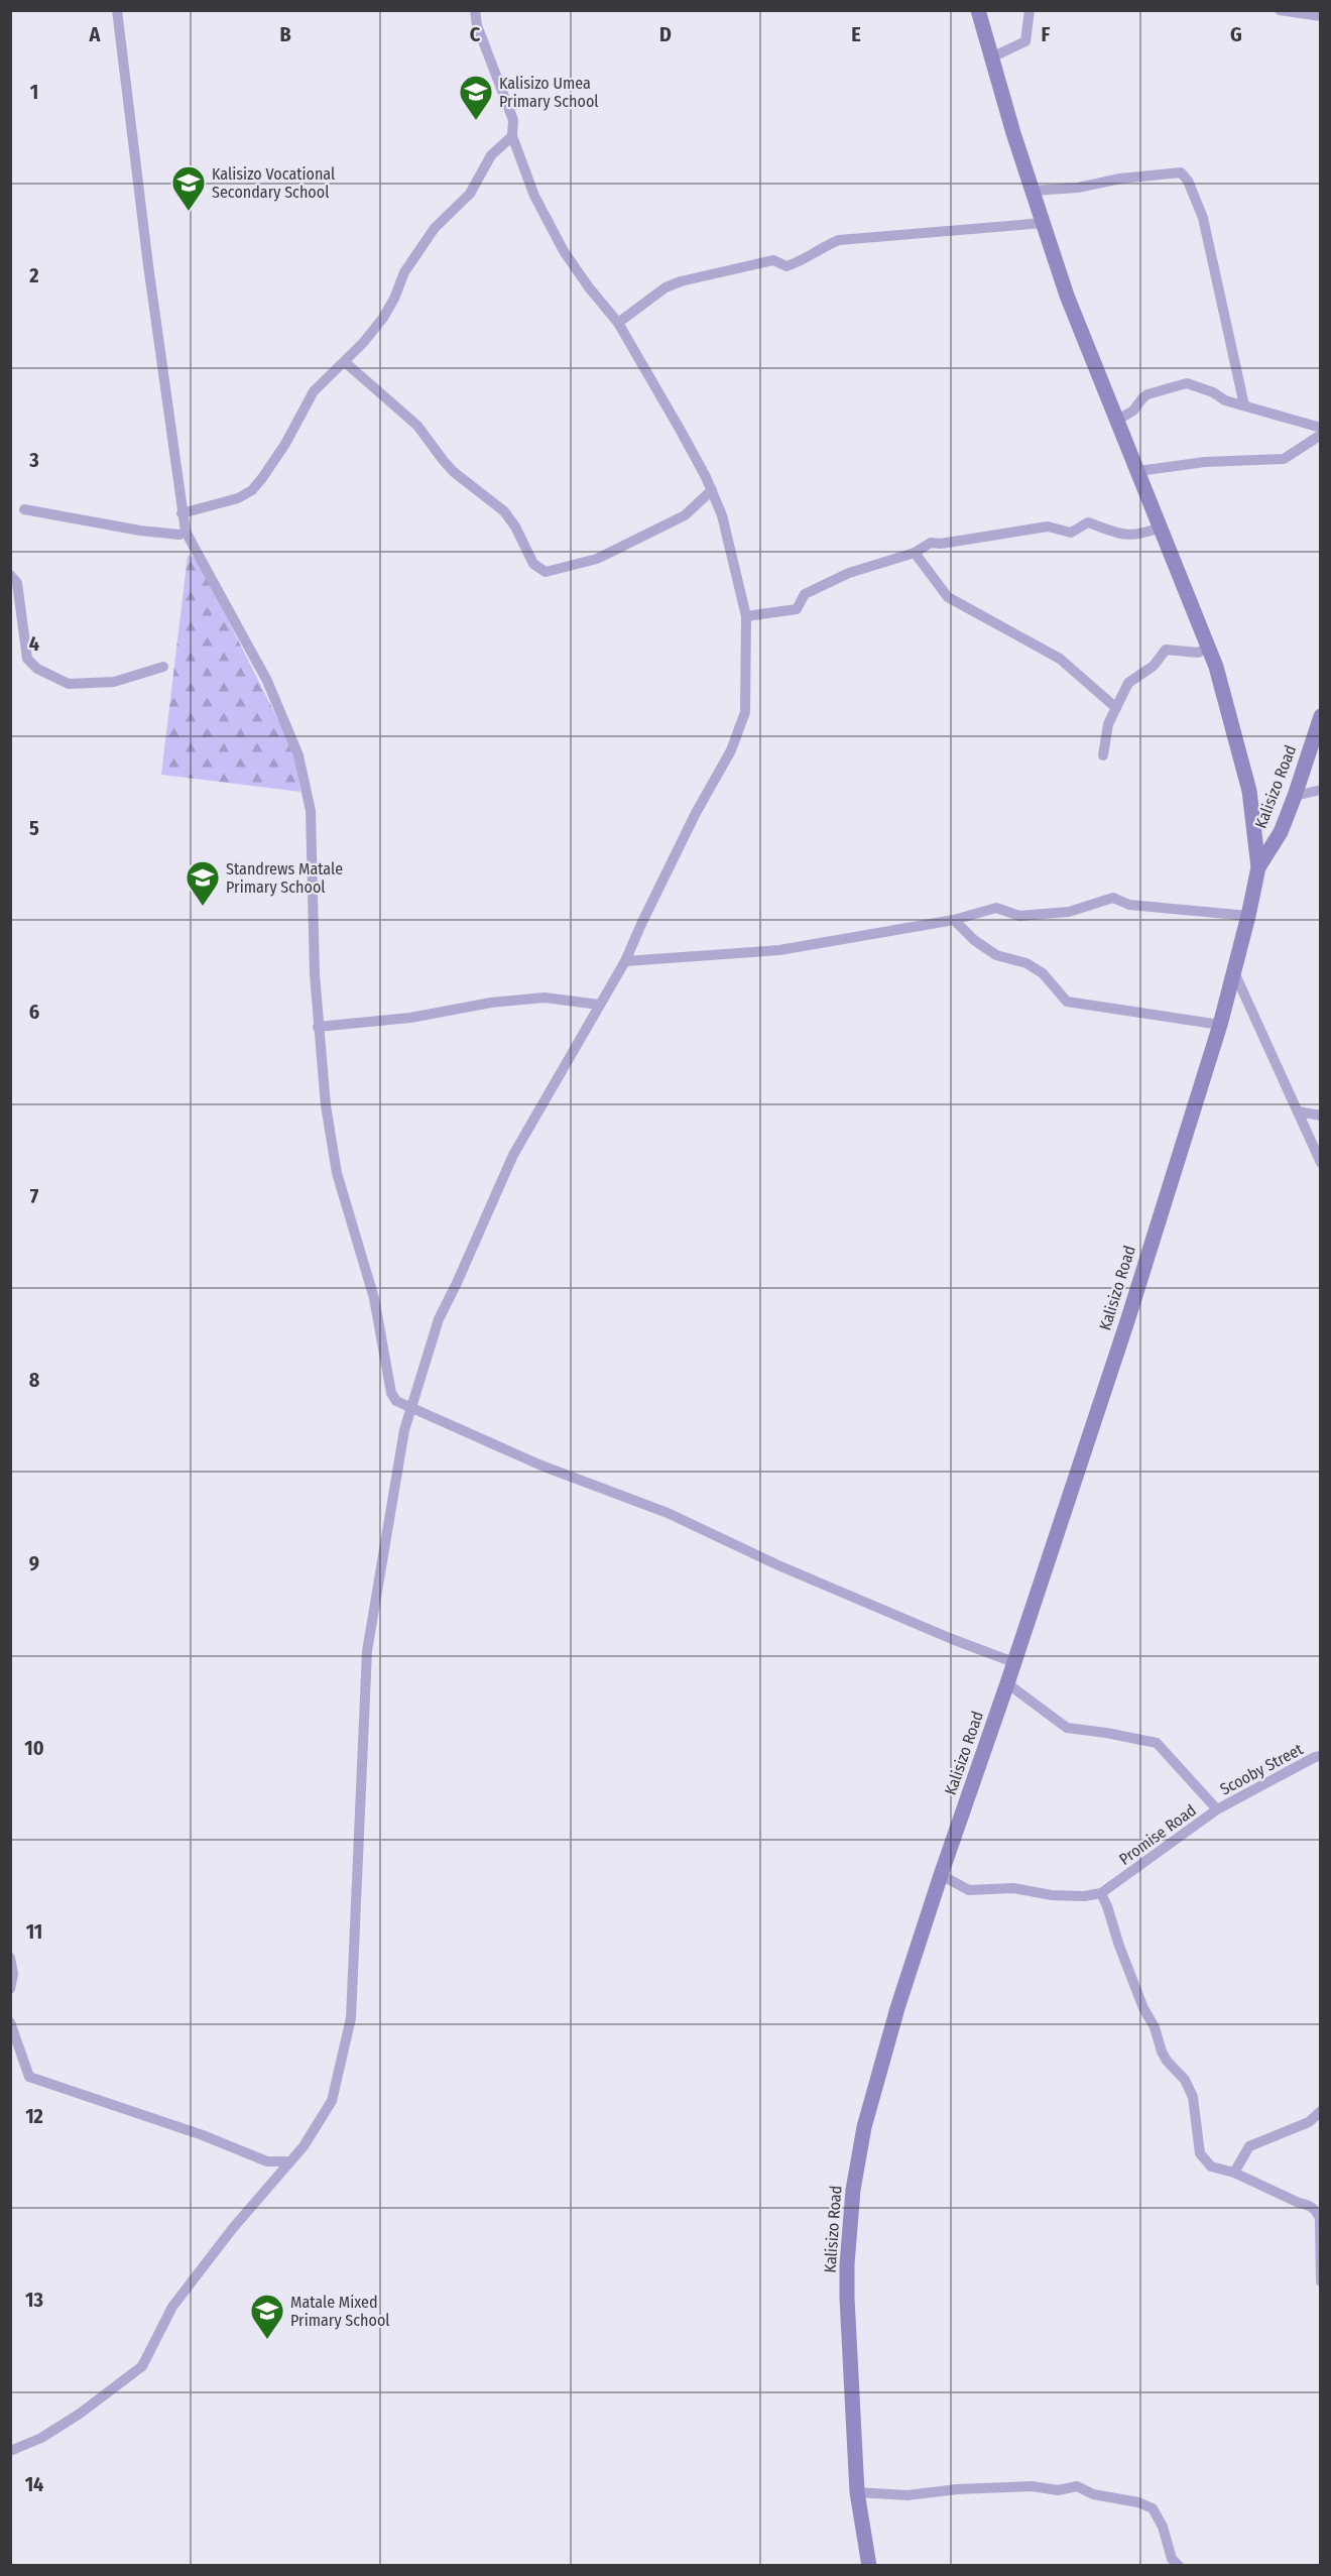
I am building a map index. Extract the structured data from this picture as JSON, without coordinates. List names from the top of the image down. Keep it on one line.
{"streets":{"street":["Kalisizo Road","Scooby Street","Promise Road"]},"crossings":[["Kalisizo Road","Promise Road"],["Scooby Street","Promise Road"]],"places":{"school or university":["Kalisizo Umea Primary School","Kalisizo Vocational Secondary School","Standrews Matale Primary School","Matale Mixed Primary School"]},"grid":{"columns":["A","B","C","D","E","F","G"],"rows":["1","2","3","4","5","6","7","8","9","10","11","12","13","14"]}}
